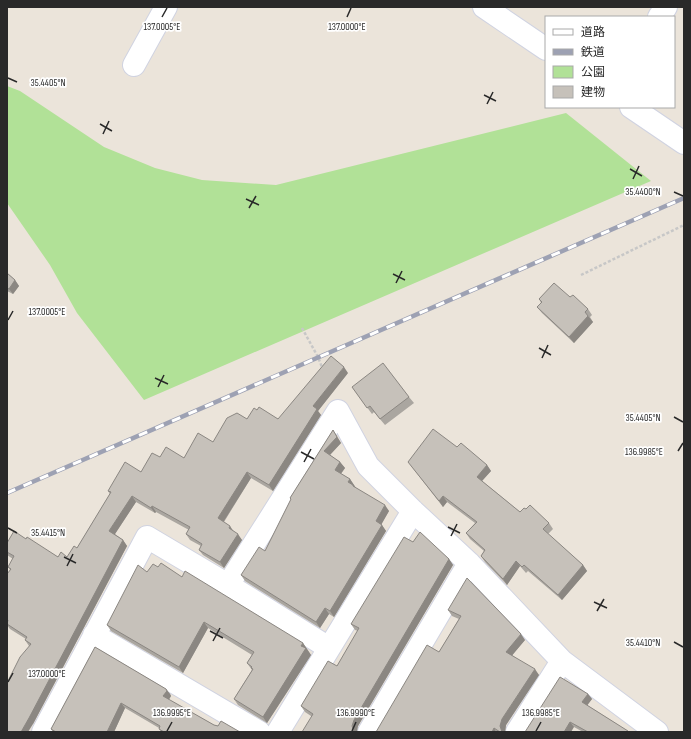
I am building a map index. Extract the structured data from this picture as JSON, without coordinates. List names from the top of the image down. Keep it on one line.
{"legend":["道路","鉄道","公園","建物"],"coordinates":["137.0005°E","137.0000°E","35.4405°N","35.4400°N","136.9985°E","35.4415°N","35.4410°N","136.9995°E","136.9990°E"]}
